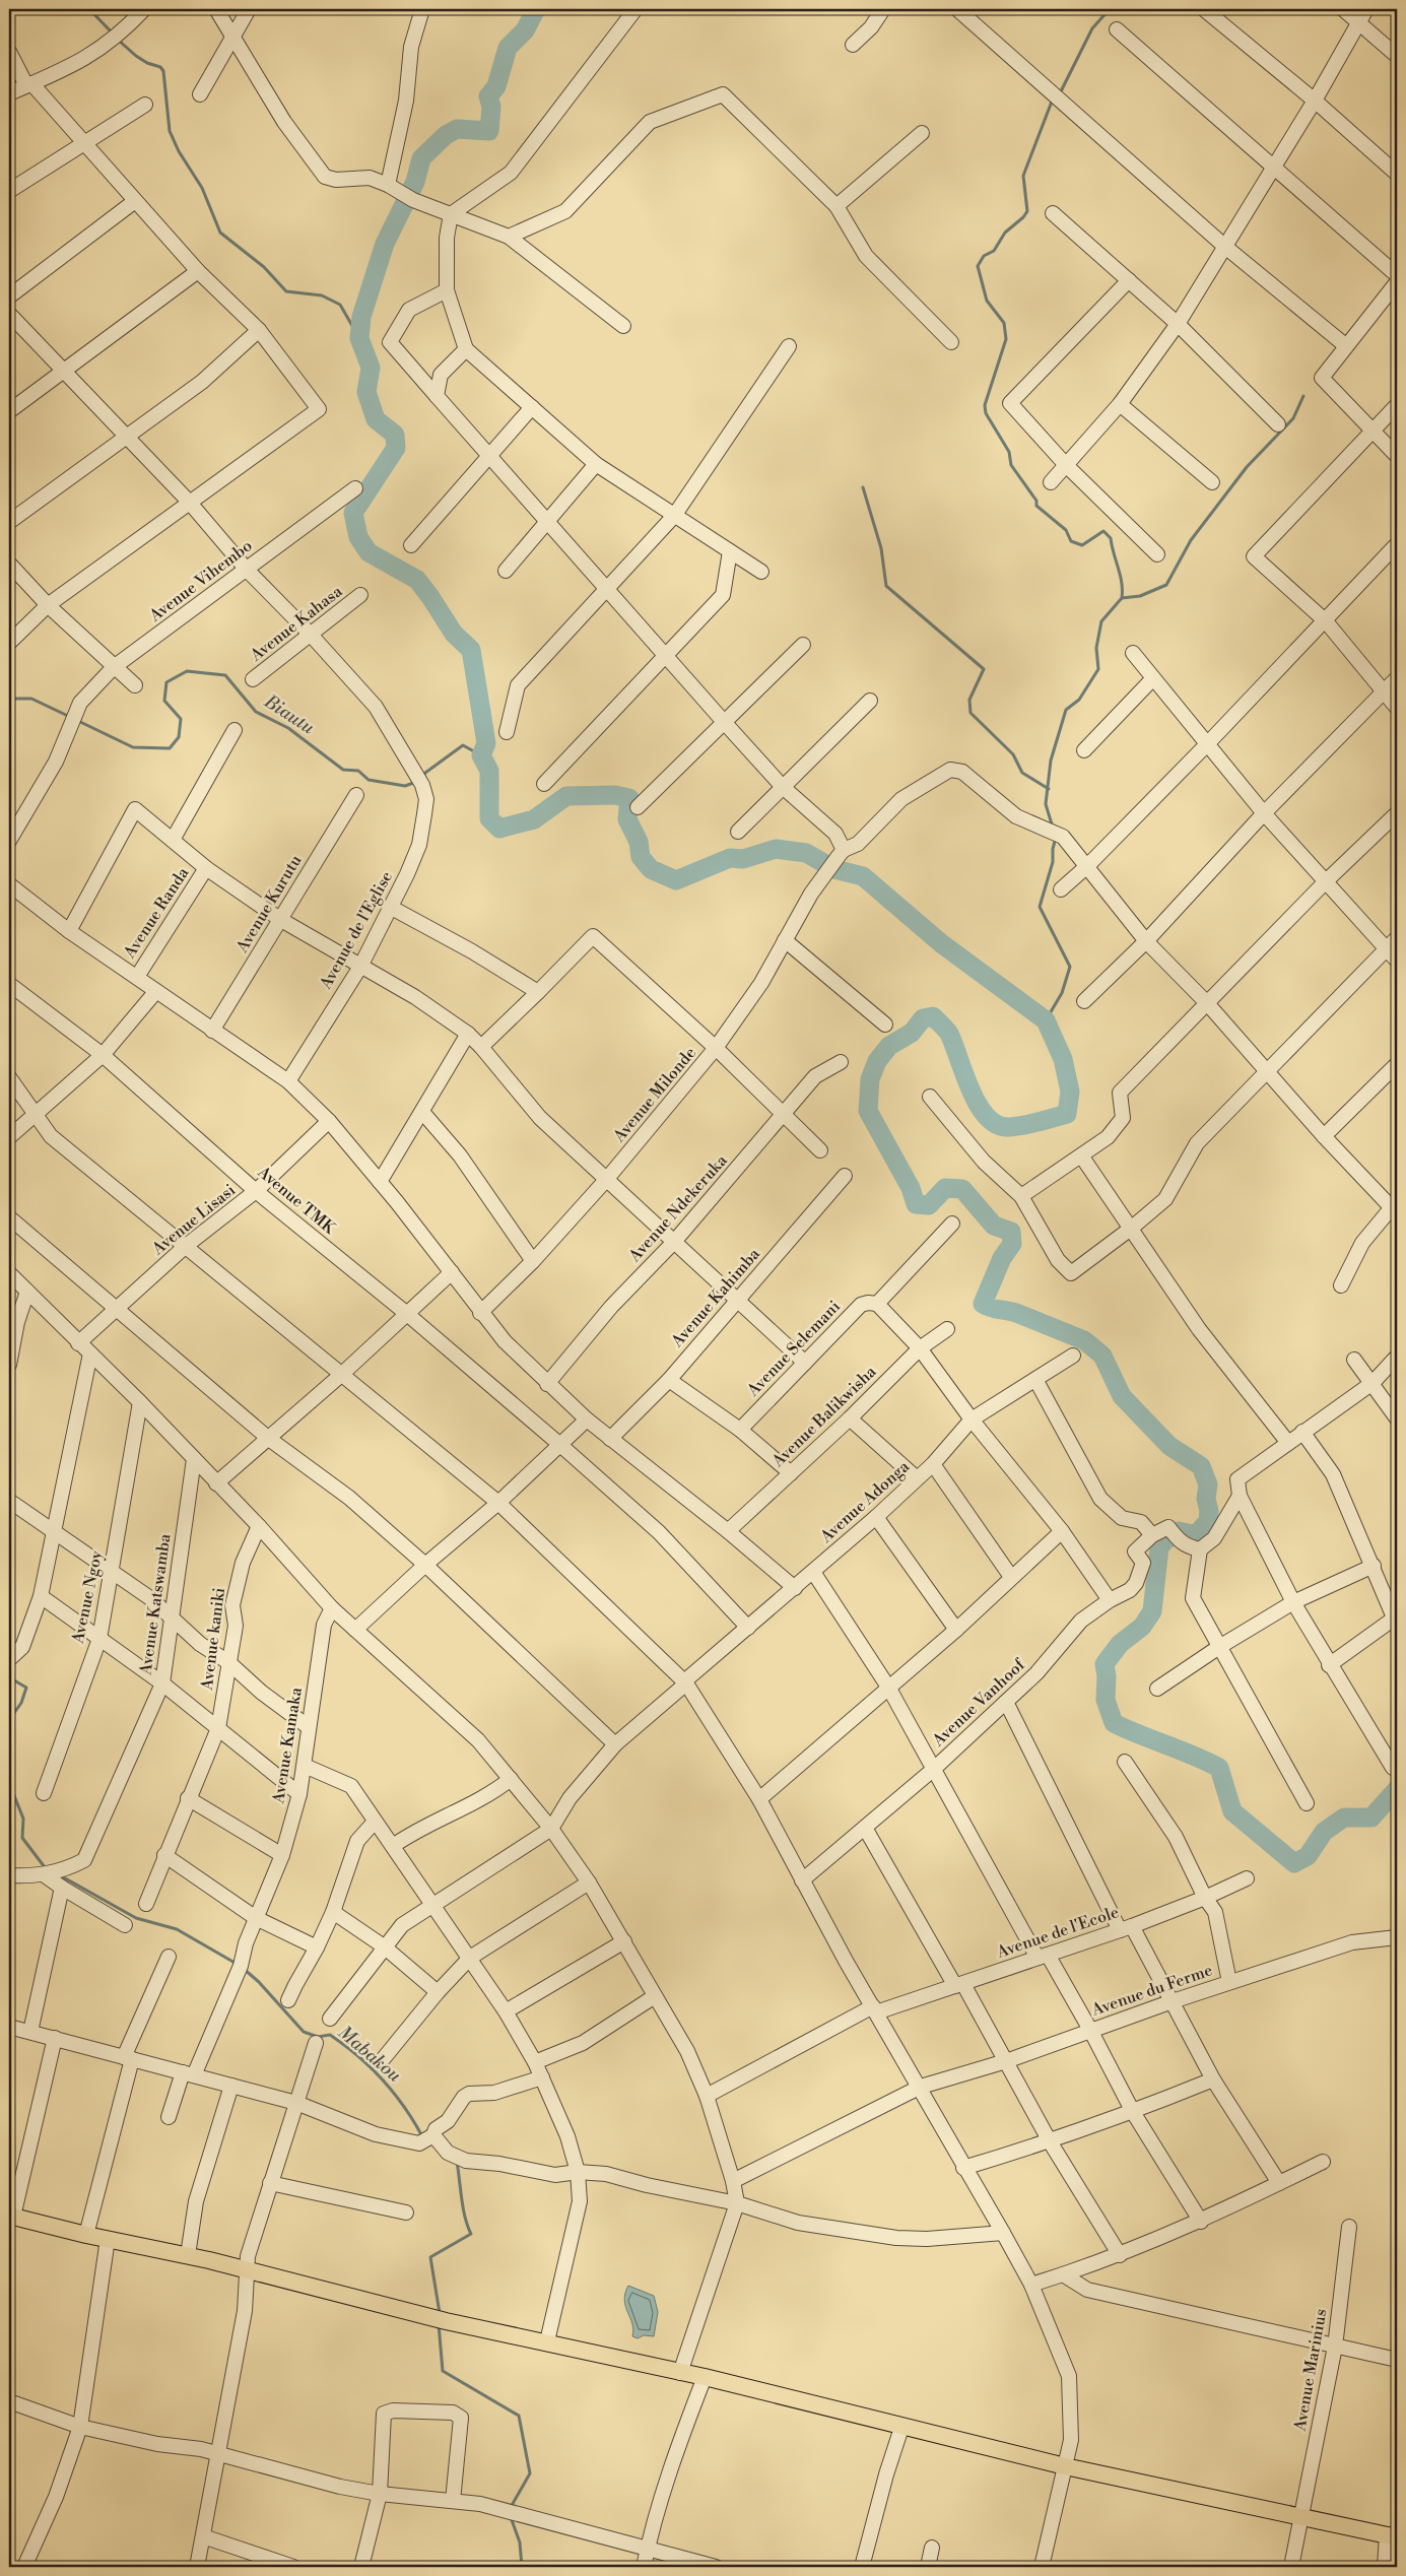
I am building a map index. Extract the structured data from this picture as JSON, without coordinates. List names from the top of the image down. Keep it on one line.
{"streets":{"street":["Avenue Vihembo","Avenue Kahasa","Avenue Kurutu","Avenue Randa","Avenue de l'Eglise","Avenue Milonde","Avenue TMK","Avenue Ndekeruka","Avenue Lisasi","Avenue Kahimba","Avenue Selemani","Avenue Balikwisha","Avenue Adonga","Avenue Ngoy","Avenue Katswamba","Avenue kaniki","Avenue Vanhoof","Avenue Kamaka","Avenue de l'Ecole","Avenue du Ferme","Avenue Marinius"]},"crossings":[["Avenue Kahasa","Avenue de l'Eglise"],["Avenue TMK","Avenue Lisasi"],["Avenue TMK","Avenue Adonga"]],"water":["Biautu","Mabakou"]}
